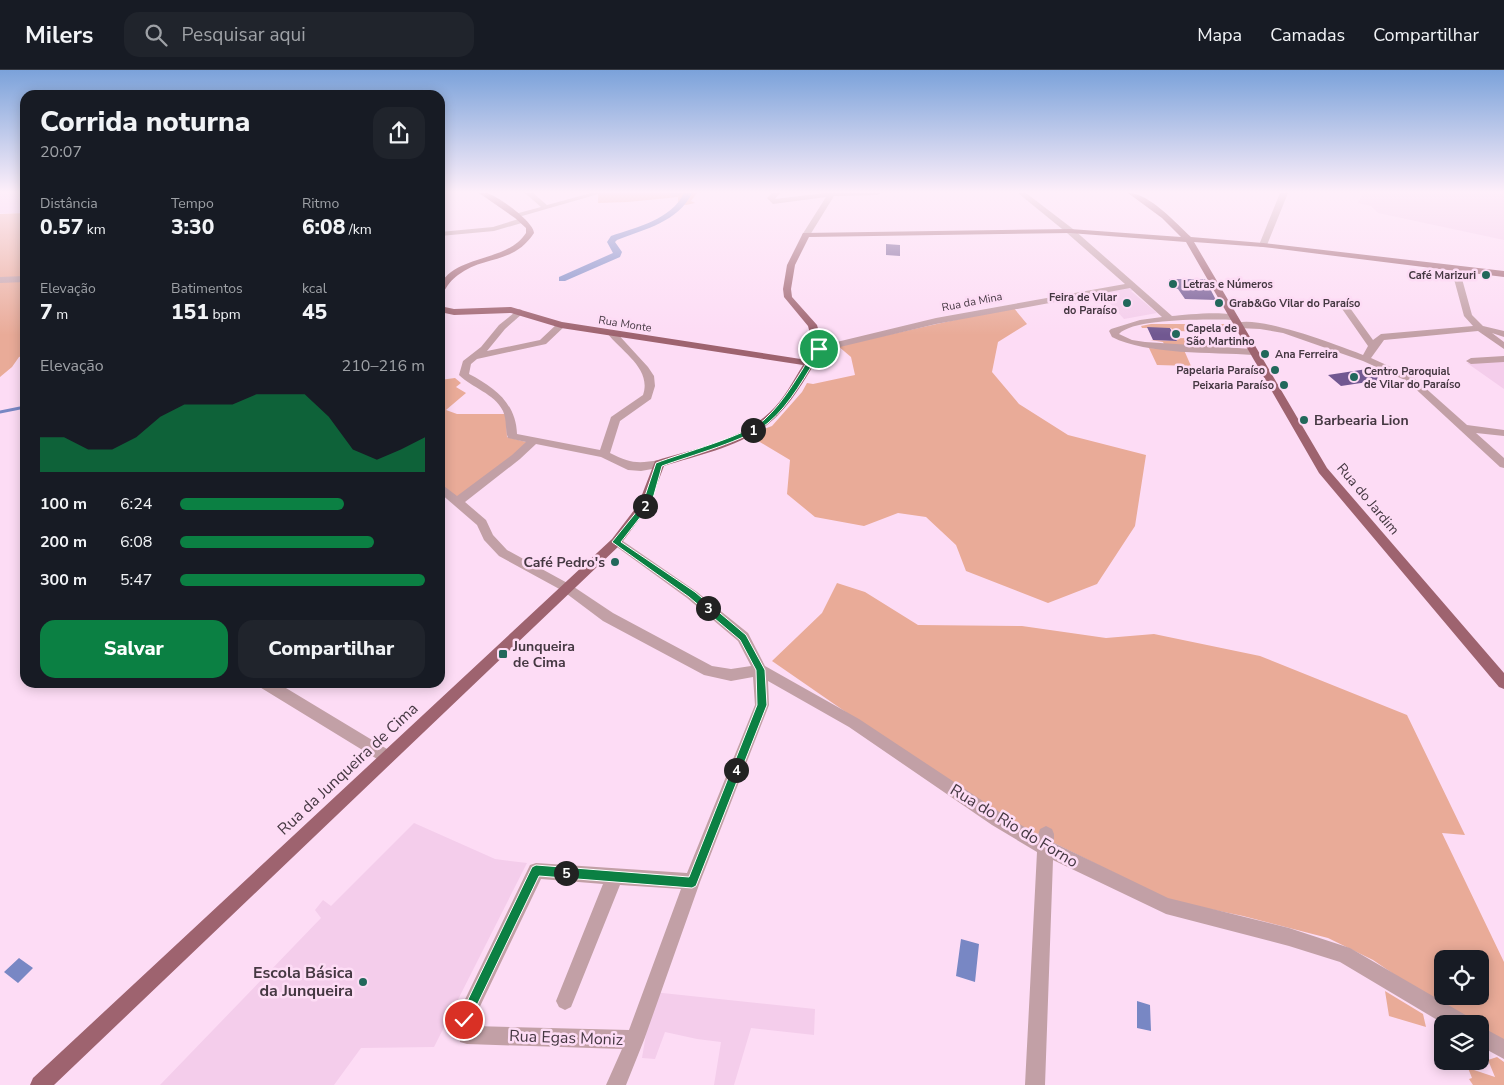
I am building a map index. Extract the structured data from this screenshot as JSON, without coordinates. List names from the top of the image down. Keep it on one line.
{"streets":{"main road":["Rua Monte","Rua do Jardim","Rua da Junqueira de Cima"],"street":["Rua da Mina","Rua do Rio do Forno","Rua Egas Moniz"]},"places":{"other":["Café Marizuri","Letras e Números","Feira de Vilar do Paraíso","Grab&Go Vilar do Paraíso","Capela de São Martinho","Ana Ferreira","Papelaria Paraíso","Centro Paroquial de Vilar do Paraíso","Peixaria Paraíso","Barbearia Lion","Café Pedro's","Escola Básica da Junqueira"],"transit":["Junqueira de Cima"]},"page":{"header":"Milers","search":"Pesquisar aqui","nav":["Mapa","Camadas","Compartilhar"],"heading":["Corrida noturna","20:07"],"stats":[["Distância","0.57 km"],["Tempo","3:30"],["Ritmo","6:08 /km"],["Elevação","7 m"],["Batimentos","151 bpm"],["kcal","45"]],"chart":["Elevação","210–216 m"],"pins":["1","2","3","4","5"],"list":[{"name":"100 m","note":"6:24"},{"name":"200 m","note":"6:08"},{"name":"300 m","note":"5:47"}],"buttons":["Salvar","Compartilhar"]}}
